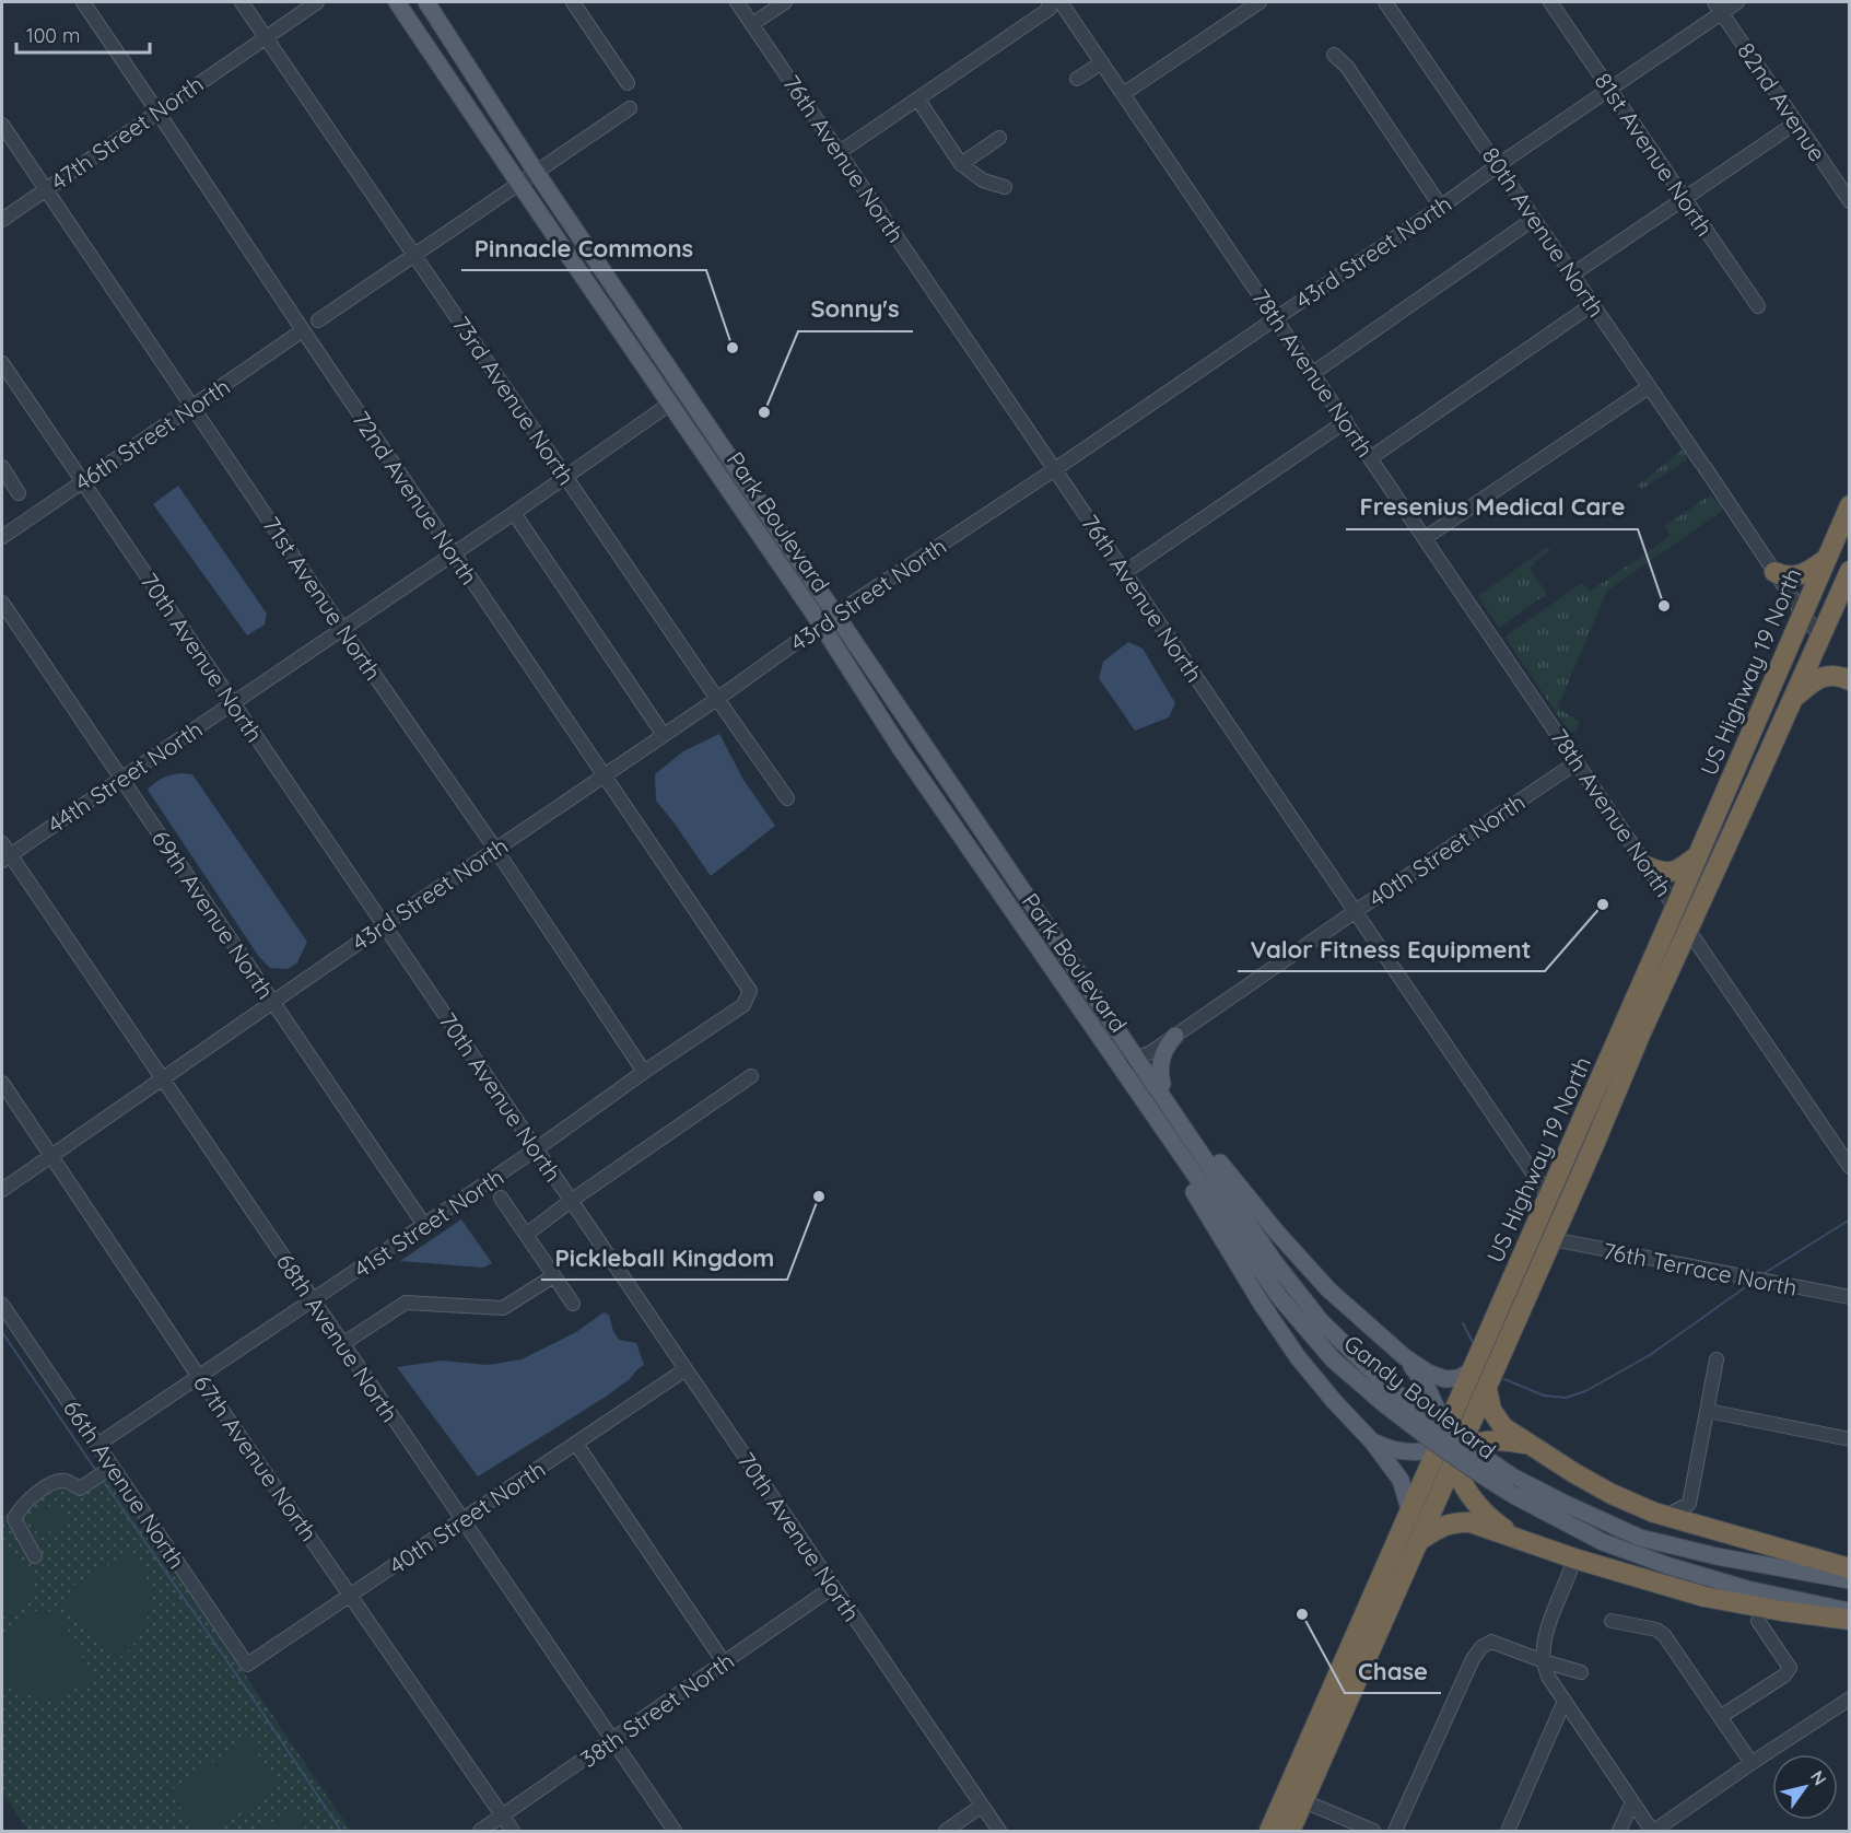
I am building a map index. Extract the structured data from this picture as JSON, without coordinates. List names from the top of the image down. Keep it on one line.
{"streets":{"highway":["US Highway 19 North"],"main road":["Park Boulevard","Gandy Boulevard"],"street":["82nd Avenue","47th Street North","81st Avenue North","76th Avenue North","80th Avenue North","43rd Street North","78th Avenue North","73rd Avenue North","46th Street North","72nd Avenue North","71st Avenue North","70th Avenue North","44th Street North","40th Street North","69th Avenue North","41st Street North","76th Terrace North","68th Avenue North","67th Avenue North","66th Avenue North","38th Street North"]},"crossings":[["82nd Avenue","43rd Street North"],["47th Street North","73rd Avenue North"],["47th Street North","72nd Avenue North"],["47th Street North","71st Avenue North"],["81st Avenue North","43rd Street North"],["76th Avenue North","43rd Street North"],["76th Avenue North","US Highway 19 North"],["76th Avenue North","40th Street North"],["80th Avenue North","43rd Street North"],["80th Avenue North","US Highway 19 North"],["43rd Street North","78th Avenue North"],["43rd Street North","73rd Avenue North"],["43rd Street North","72nd Avenue North"],["43rd Street North","Park Boulevard"],["43rd Street North","71st Avenue North"],["43rd Street North","70th Avenue North"],["43rd Street North","69th Avenue North"],["43rd Street North","68th Avenue North"],["43rd Street North","67th Avenue North"],["78th Avenue North","US Highway 19 North"],["78th Avenue North","40th Street North"],["73rd Avenue North","44th Street North"],["46th Street North","72nd Avenue North"],["46th Street North","71st Avenue North"],["46th Street North","70th Avenue North"],["72nd Avenue North","44th Street North"],["72nd Avenue North","41st Street North"],["Park Boulevard","44th Street North"],["Park Boulevard","40th Street North"],["Park Boulevard","Gandy Boulevard"],["71st Avenue North","44th Street North"],["71st Avenue North","41st Street North"],["70th Avenue North","44th Street North"],["70th Avenue North","40th Street North"],["70th Avenue North","41st Street North"],["70th Avenue North","38th Street North"],["US Highway 19 North","76th Terrace North"],["44th Street North","69th Avenue North"],["44th Street North","68th Avenue North"],["40th Street North","68th Avenue North"],["40th Street North","Gandy Boulevard"],["40th Street North","67th Avenue North"],["40th Street North","66th Avenue North"],["69th Avenue North","41st Street North"],["41st Street North","68th Avenue North"],["41st Street North","67th Avenue North"],["41st Street North","66th Avenue North"],["68th Avenue North","38th Street North"],["67th Avenue North","38th Street North"]],"places":["Pinnacle Commons","Sonny's","Fresenius Medical Care","Valor Fitness Equipment","Pickleball Kingdom","Chase"],"scale_bar":"100 m","north":"top right"}
